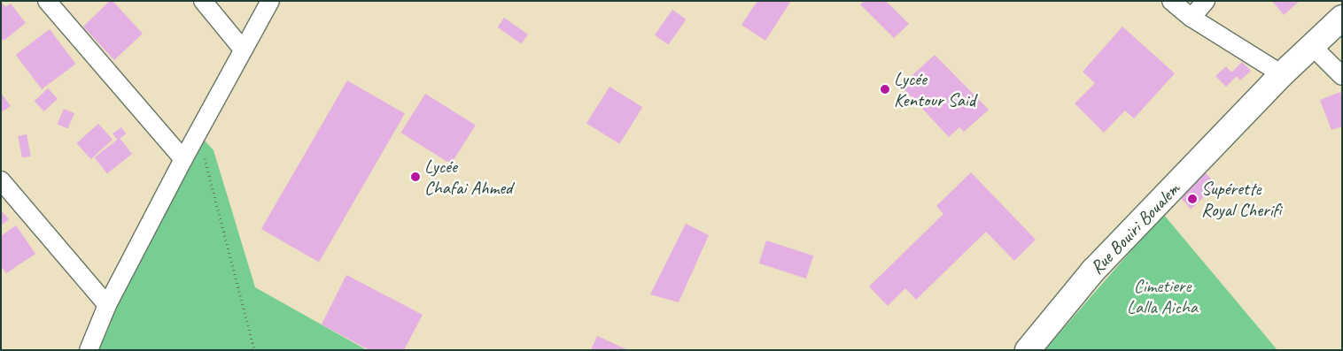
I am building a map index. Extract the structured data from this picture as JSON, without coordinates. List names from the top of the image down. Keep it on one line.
{"streets":{"main road":["Rue Bouiri Boualem"]},"parks":["Cimetiere Lalla Aicha"],"places":["Lycée Kentour Said","Lycée Chafai Ahmed","Supérette Royal Cherifi"]}
